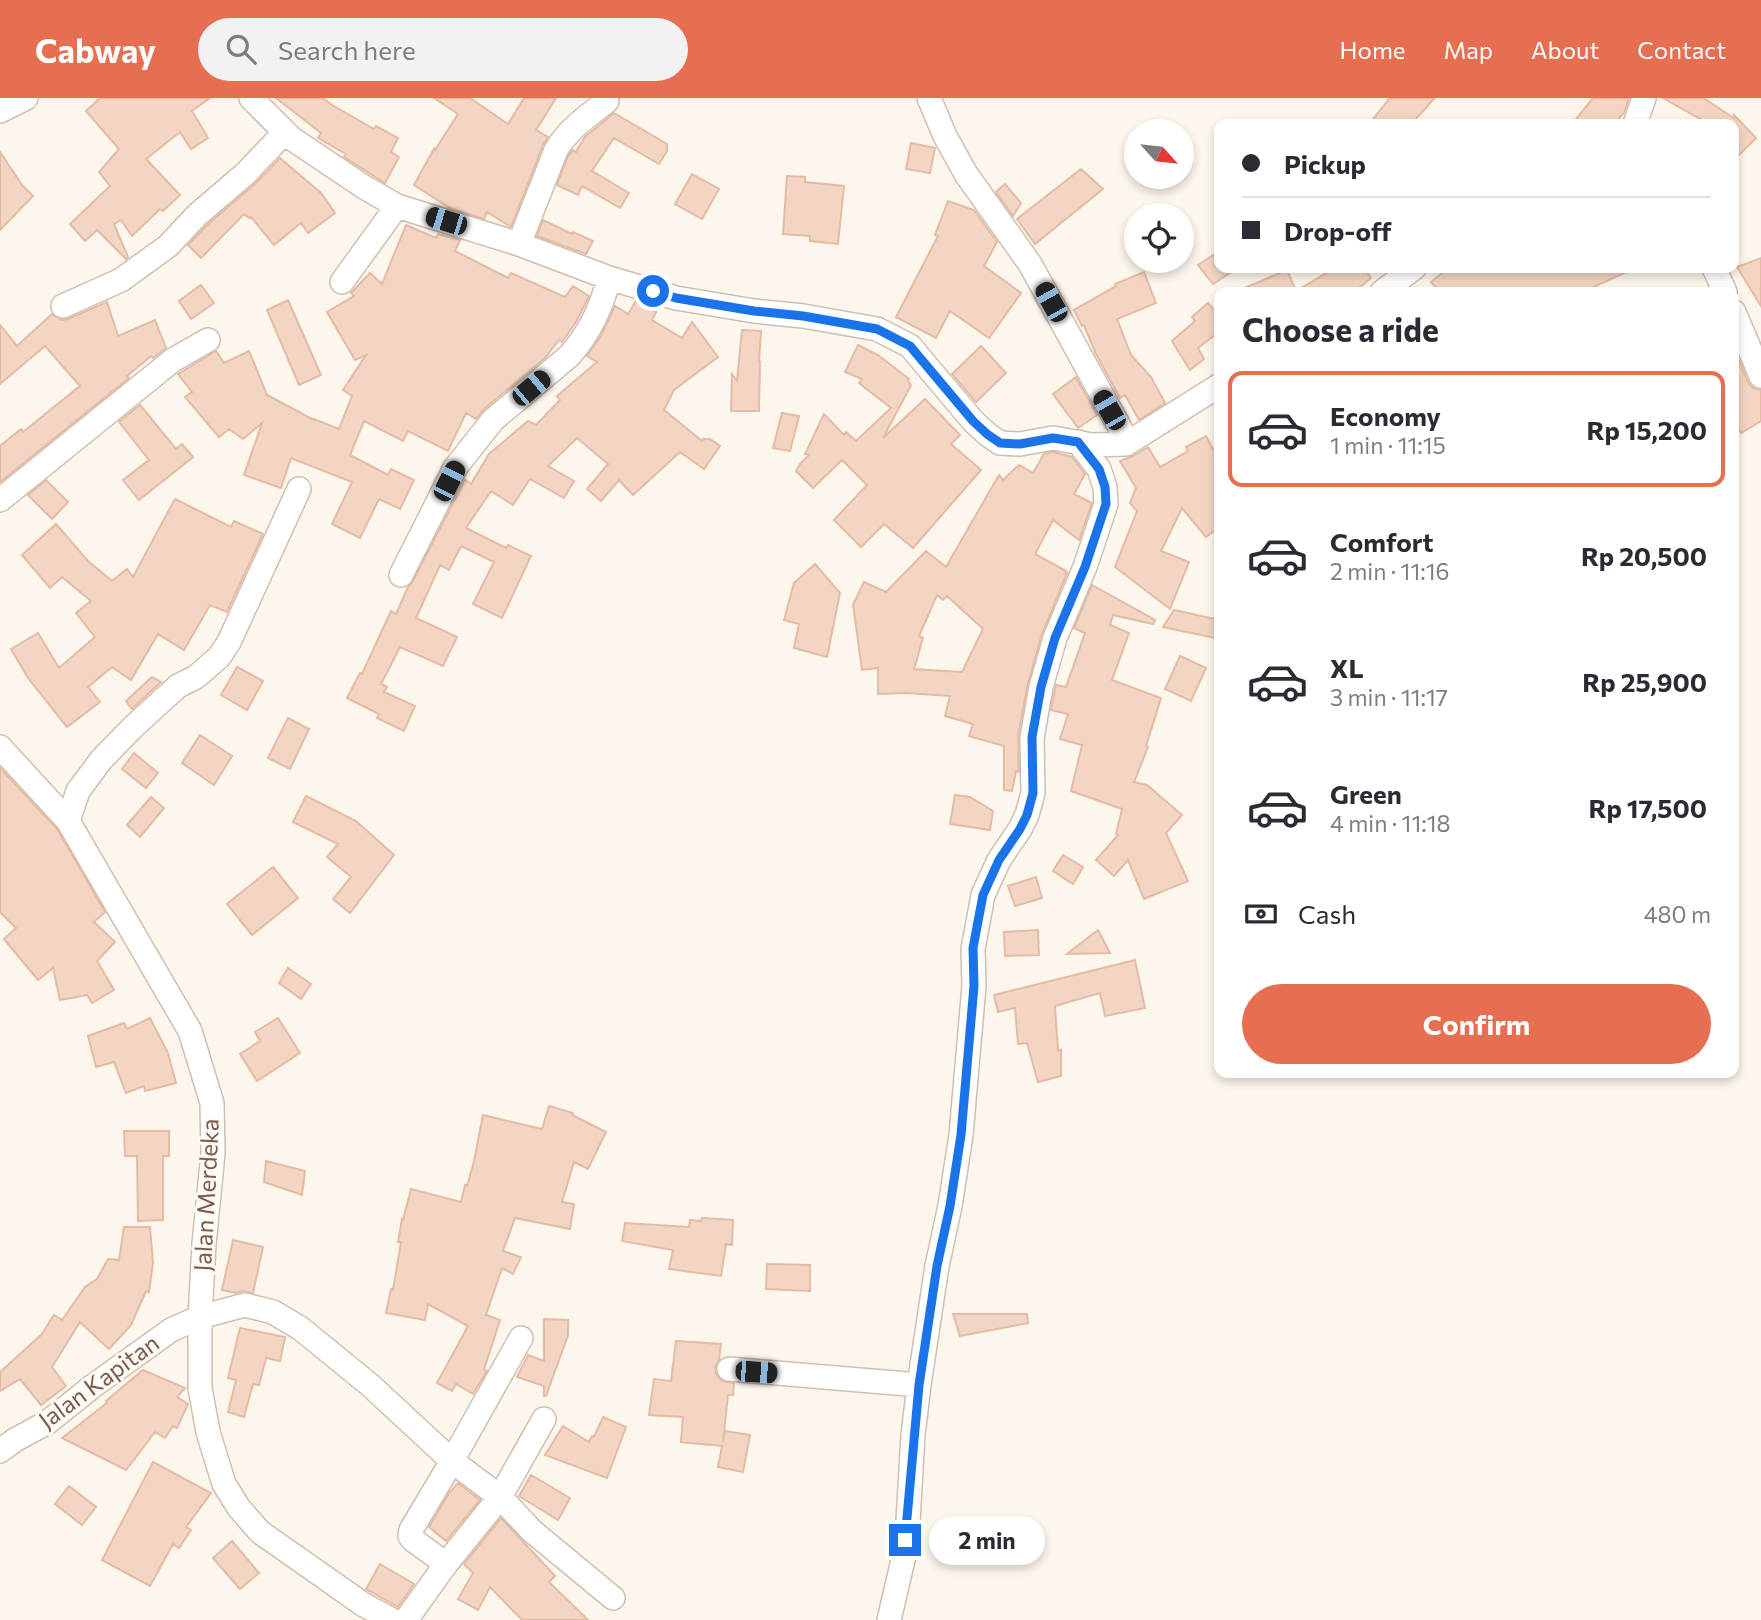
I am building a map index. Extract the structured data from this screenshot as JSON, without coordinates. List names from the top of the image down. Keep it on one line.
{"streets":{"street":["Jalan Merdeka","Jalan Kapitan"]},"crossings":[["Jalan Merdeka","Jalan Kapitan"]],"north":"bottom right","page":{"header":"Cabway","search":"Search here","nav":["Home","Map","About","Contact"],"banner":["Pickup","Drop-off"],"heading":"Choose a ride","list":[{"name":"Economy","note":"1 min · 11:15","value":"Rp 15,200"},{"name":"Comfort","note":"2 min · 11:16","value":"Rp 20,500"},{"name":"XL","note":"3 min · 11:17","value":"Rp 25,900"},{"name":"Green","note":"4 min · 11:18","value":"Rp 17,500"}],"pay":["Cash","480 m"],"buttons":"Confirm","bubble":"2 min"}}
